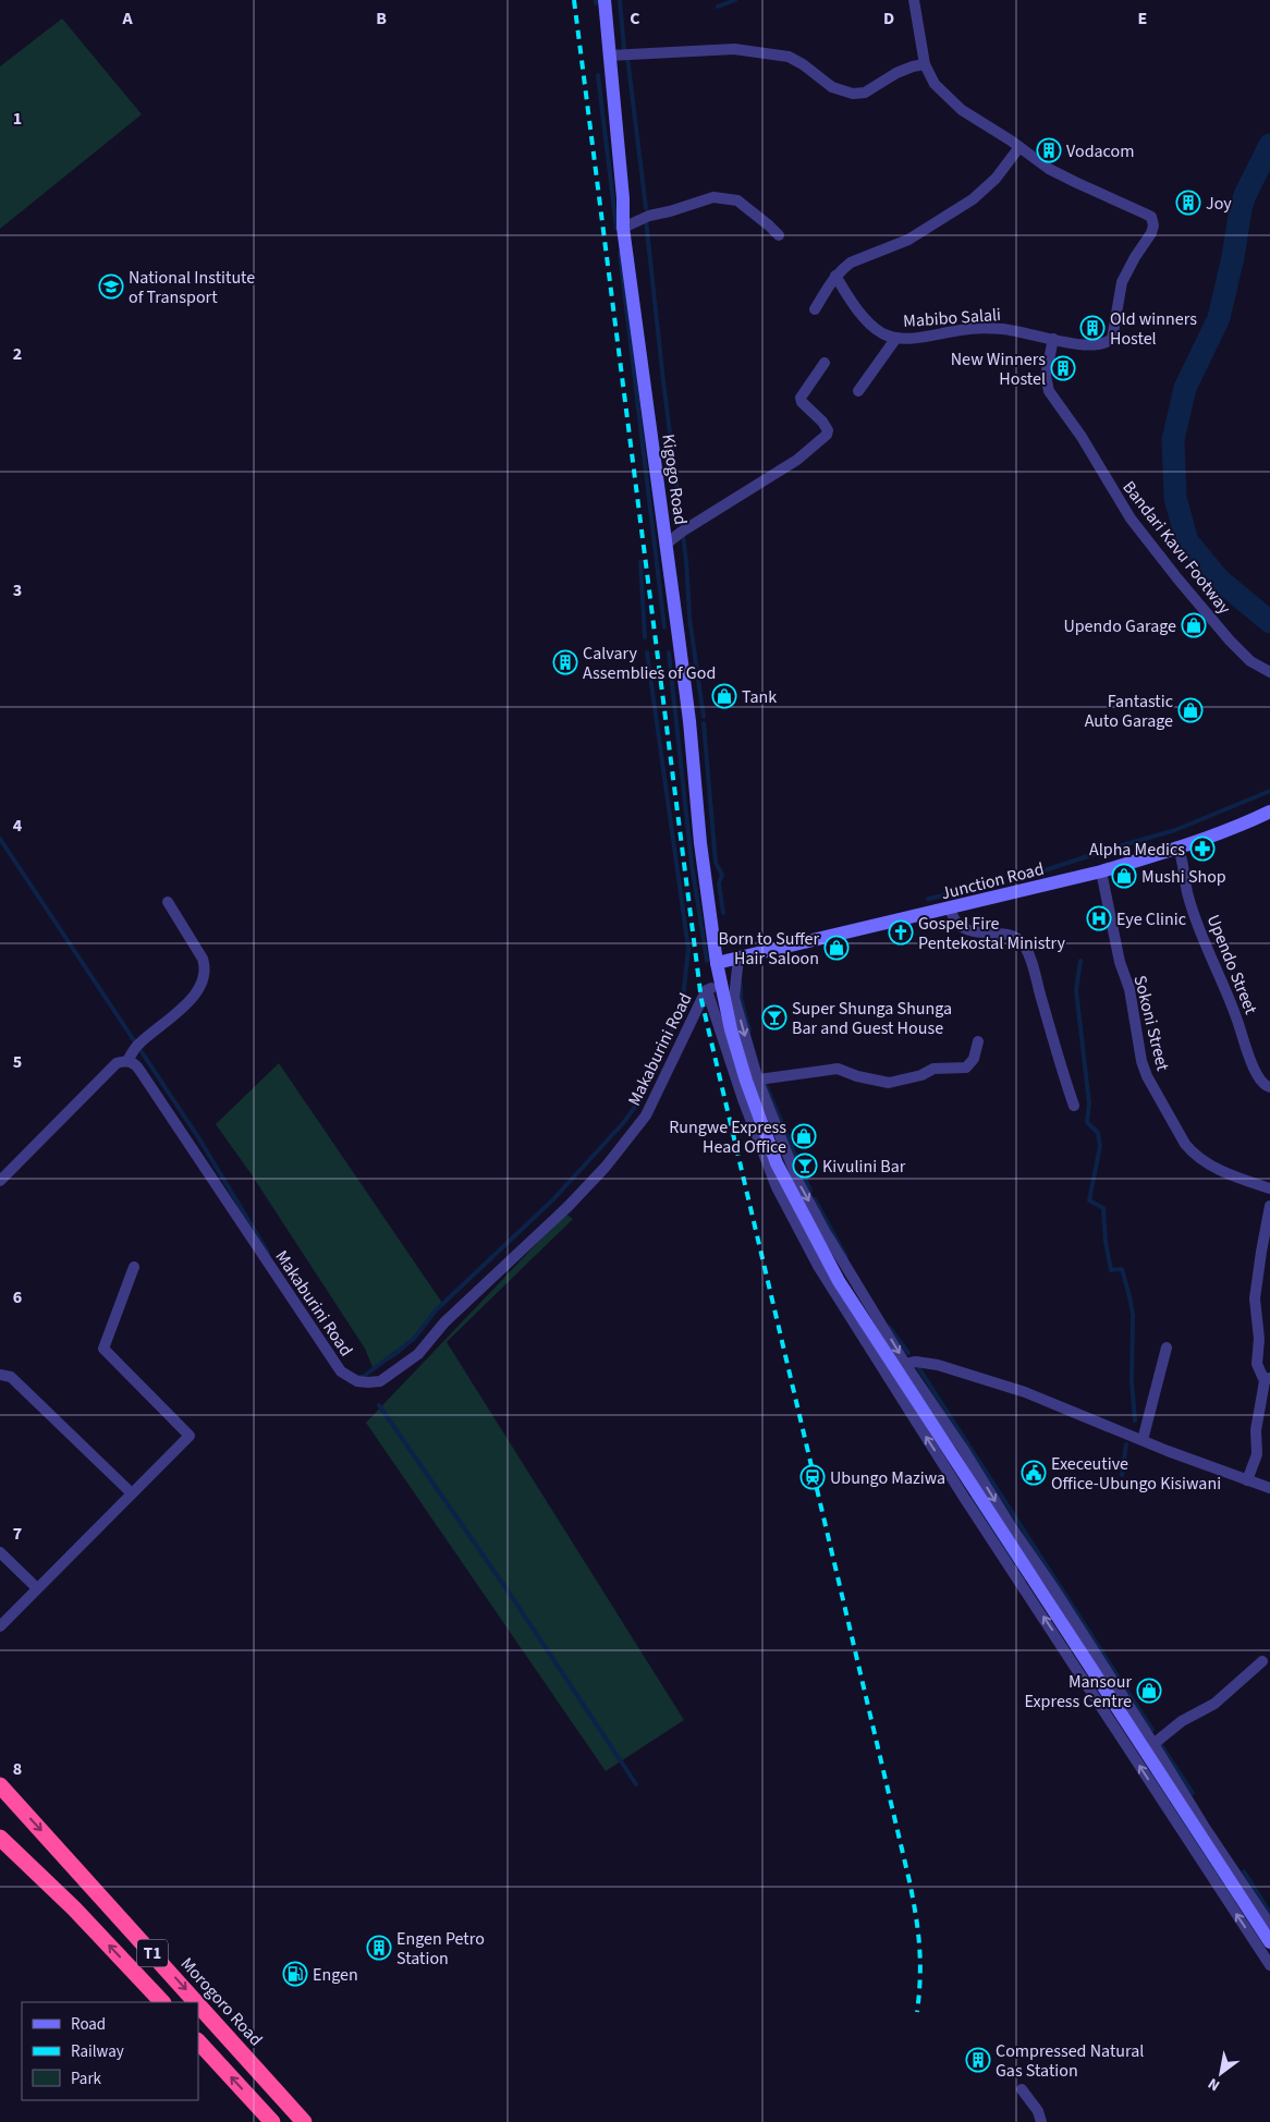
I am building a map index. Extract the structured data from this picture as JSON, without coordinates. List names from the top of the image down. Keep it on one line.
{"streets":{"highway":["T1","Morogoro Road"],"main road":["Kigogo Road","Junction Road"],"street":["Mabibo Salali","Bandari Kavu Footway","Upendo Street","Sokoni Street","Makaburini Road"]},"crossings":[["Mabibo Salali","Bandari Kavu Footway"],["Kigogo Road","Junction Road"],["Kigogo Road","Makaburini Road"],["Junction Road","Upendo Street"],["Junction Road","Sokoni Street"]],"places":{"building":["Vodacom","Joy","Old winners Hostel","New Winners Hostel","Calvary Assemblies of God","Engen Petro Station","Compressed Natural Gas Station"],"school or university":["National Institute of Transport"],"shop":["Upendo Garage","Tank","Fantastic Auto Garage","Mushi Shop","Born to Suffer Hair Saloon","Rungwe Express Head Office","Mansour Express Centre"],"pharmacy":["Alpha Medics"],"hospital":["Eye Clinic"],"church":["Gospel Fire Pentekostal Ministry"],"bar":["Super Shunga Shunga Bar and Guest House","Kivulini Bar"],"public building":["Execeutive Office-Ubungo Kisiwani"],"station":["Ubungo Maziwa"],"fuel station":["Engen"]},"legend":["Road","Railway","Park"],"north":"bottom left","grid":{"columns":["A","B","C","D","E"],"rows":["1","2","3","4","5","6","7","8"]}}
